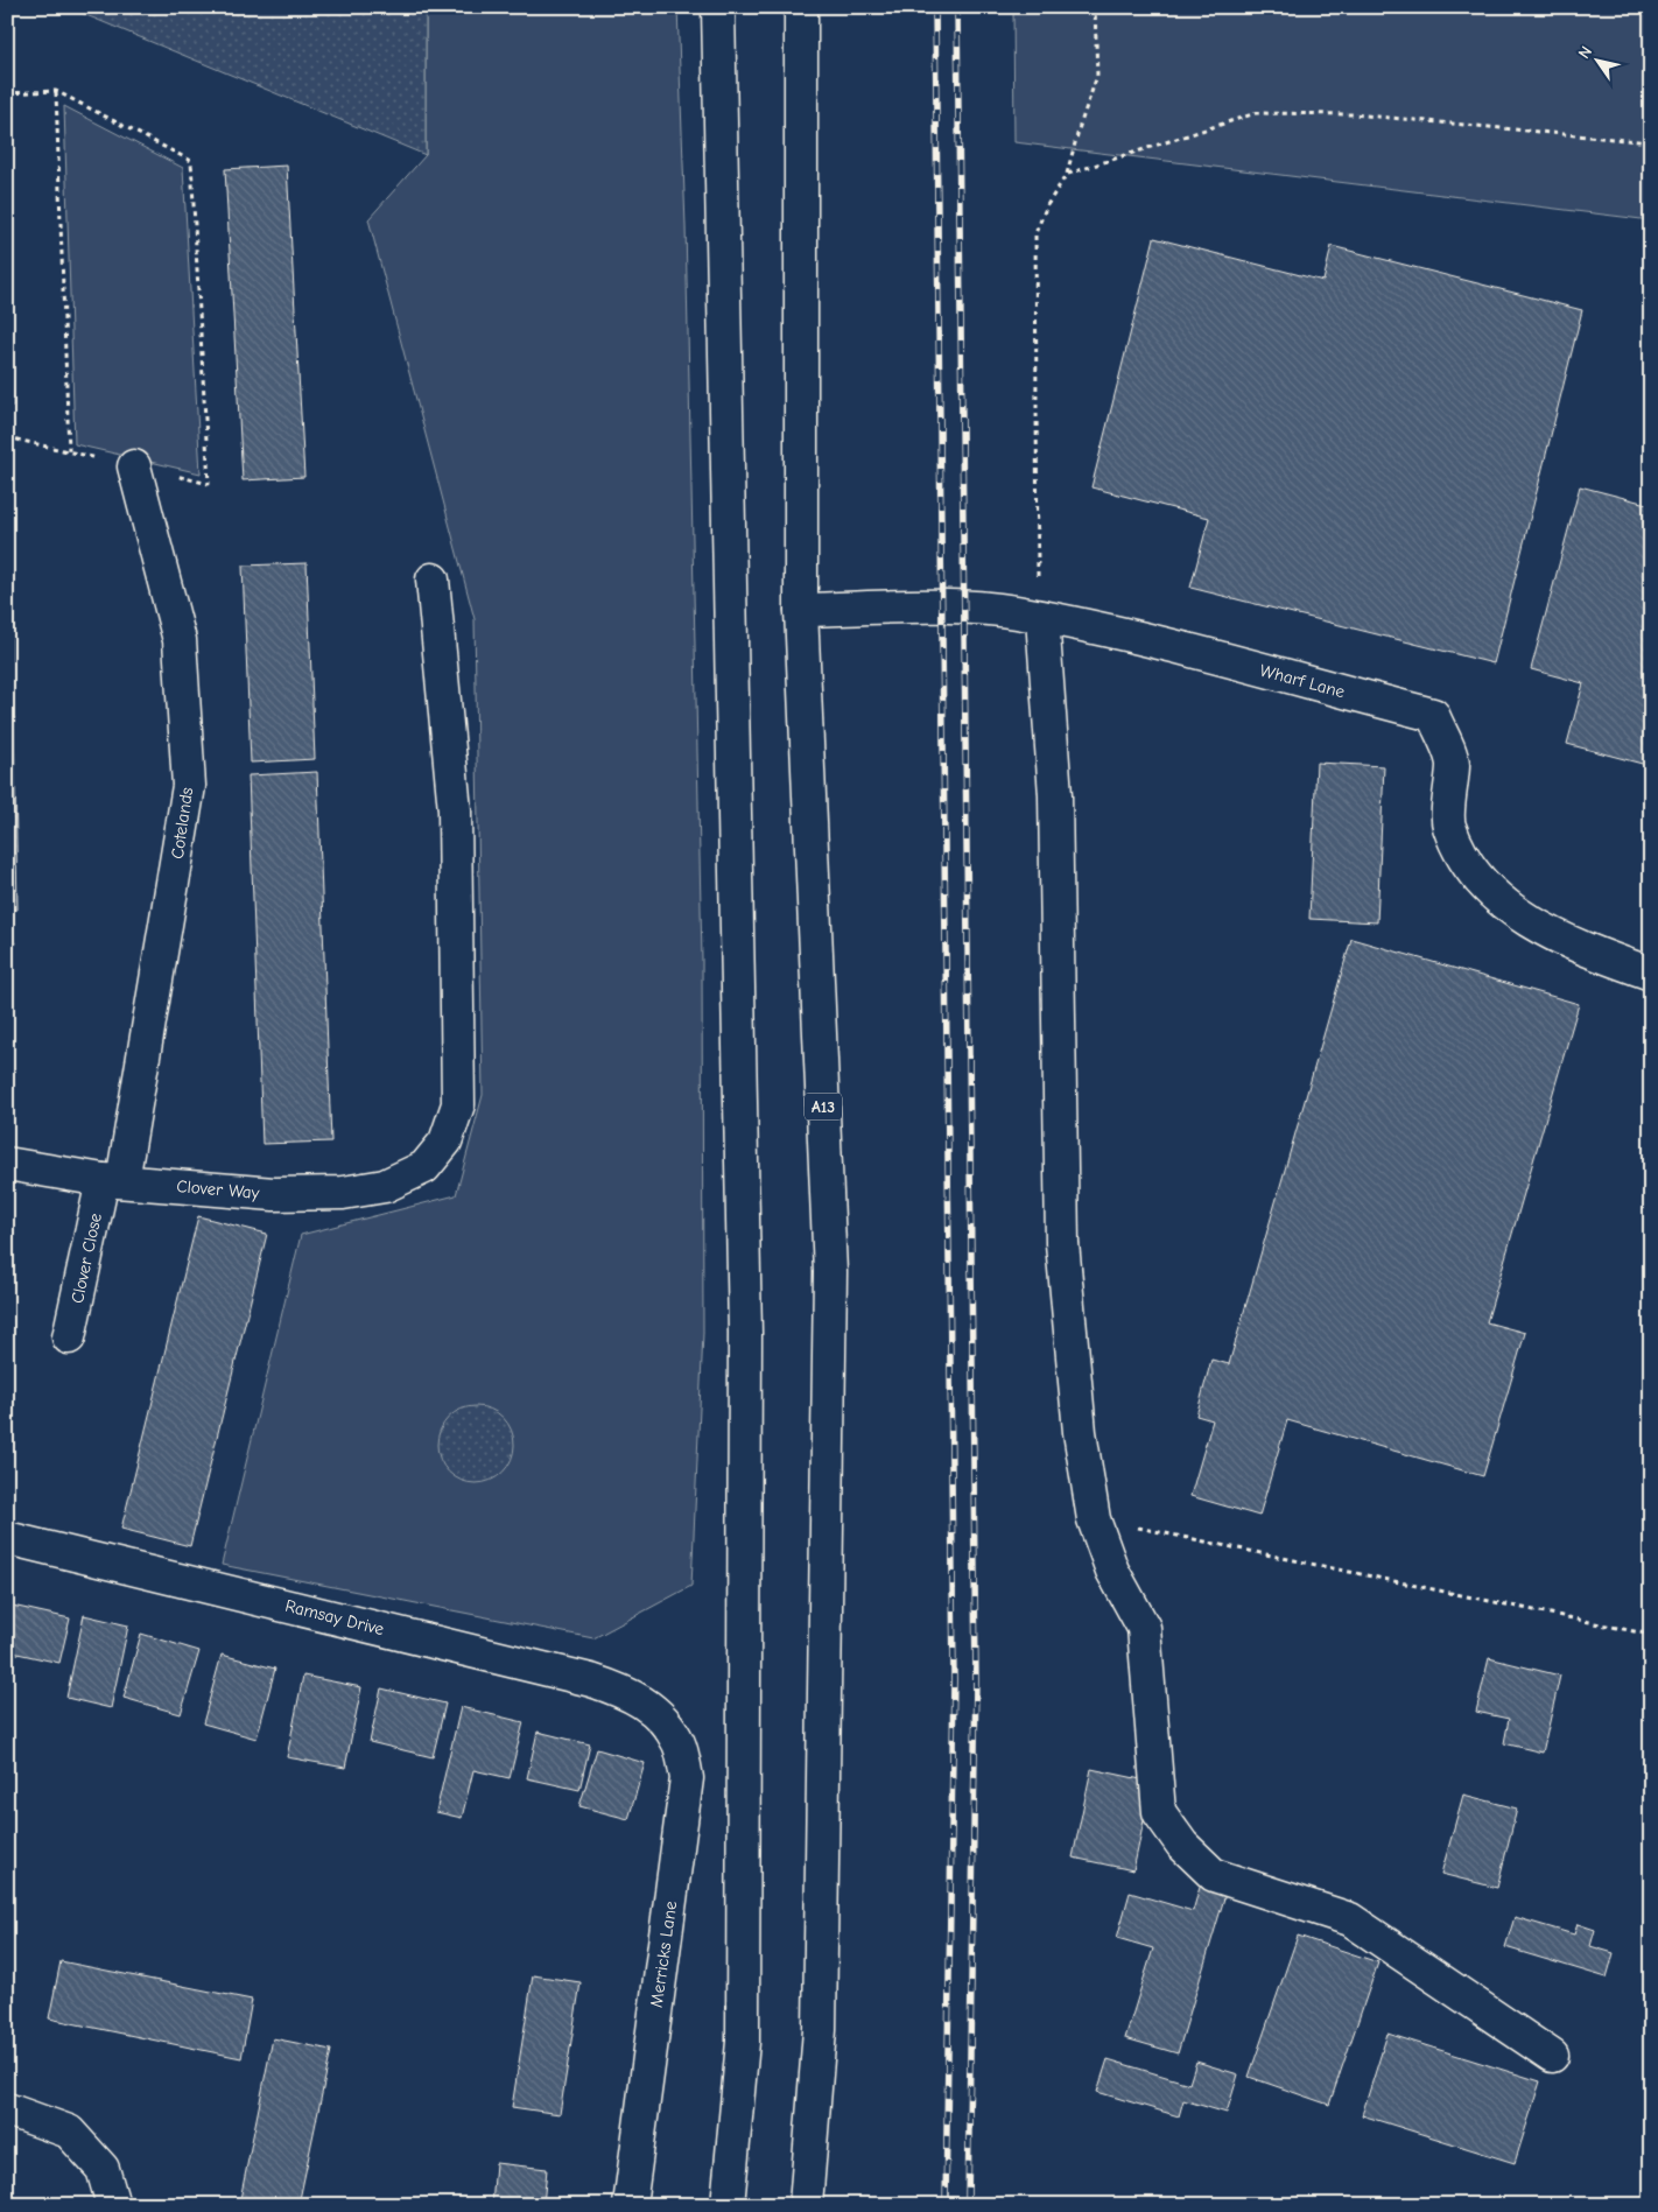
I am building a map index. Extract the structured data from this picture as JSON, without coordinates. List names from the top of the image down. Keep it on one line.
{"streets":{"main road":["Wharf Lane","Cotelands","A13","Clover Way","Clover Close","Ramsay Drive","Merricks Lane"]},"crossings":[["Wharf Lane","A13"],["Cotelands","Clover Way"],["Cotelands","Clover Close"],["Clover Way","Clover Close"],["Ramsay Drive","Merricks Lane"]],"north":"top left"}
